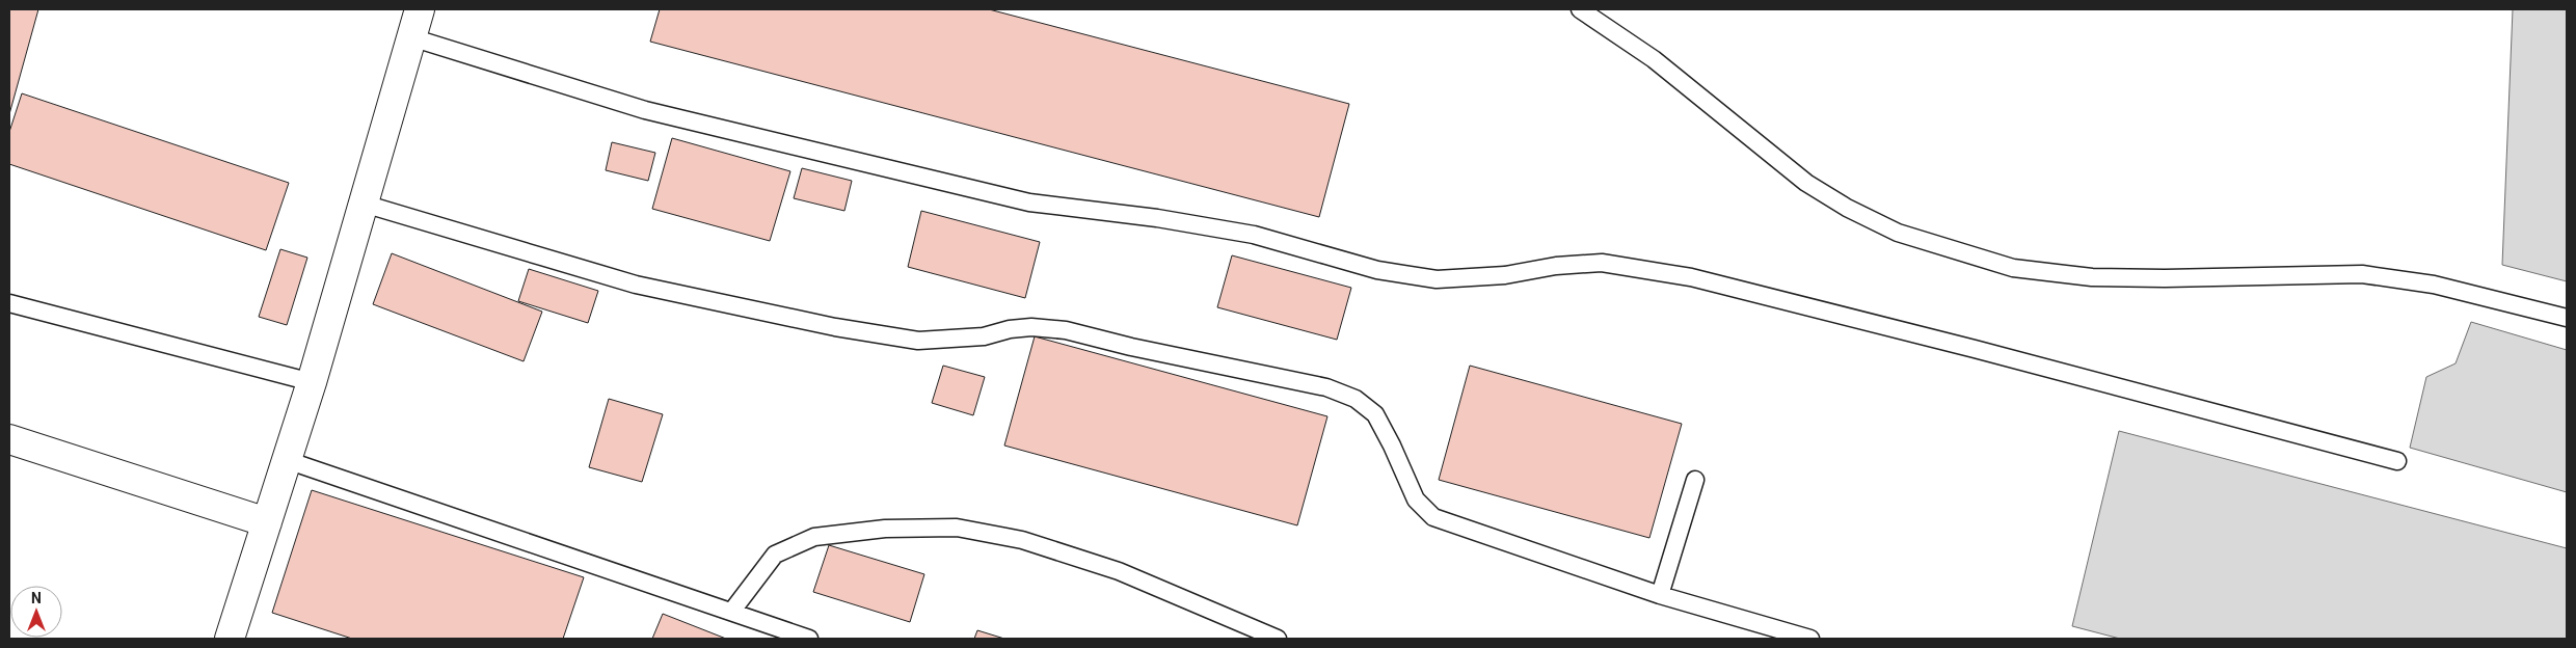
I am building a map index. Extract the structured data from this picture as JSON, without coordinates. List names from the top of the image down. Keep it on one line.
{"north":"top"}
